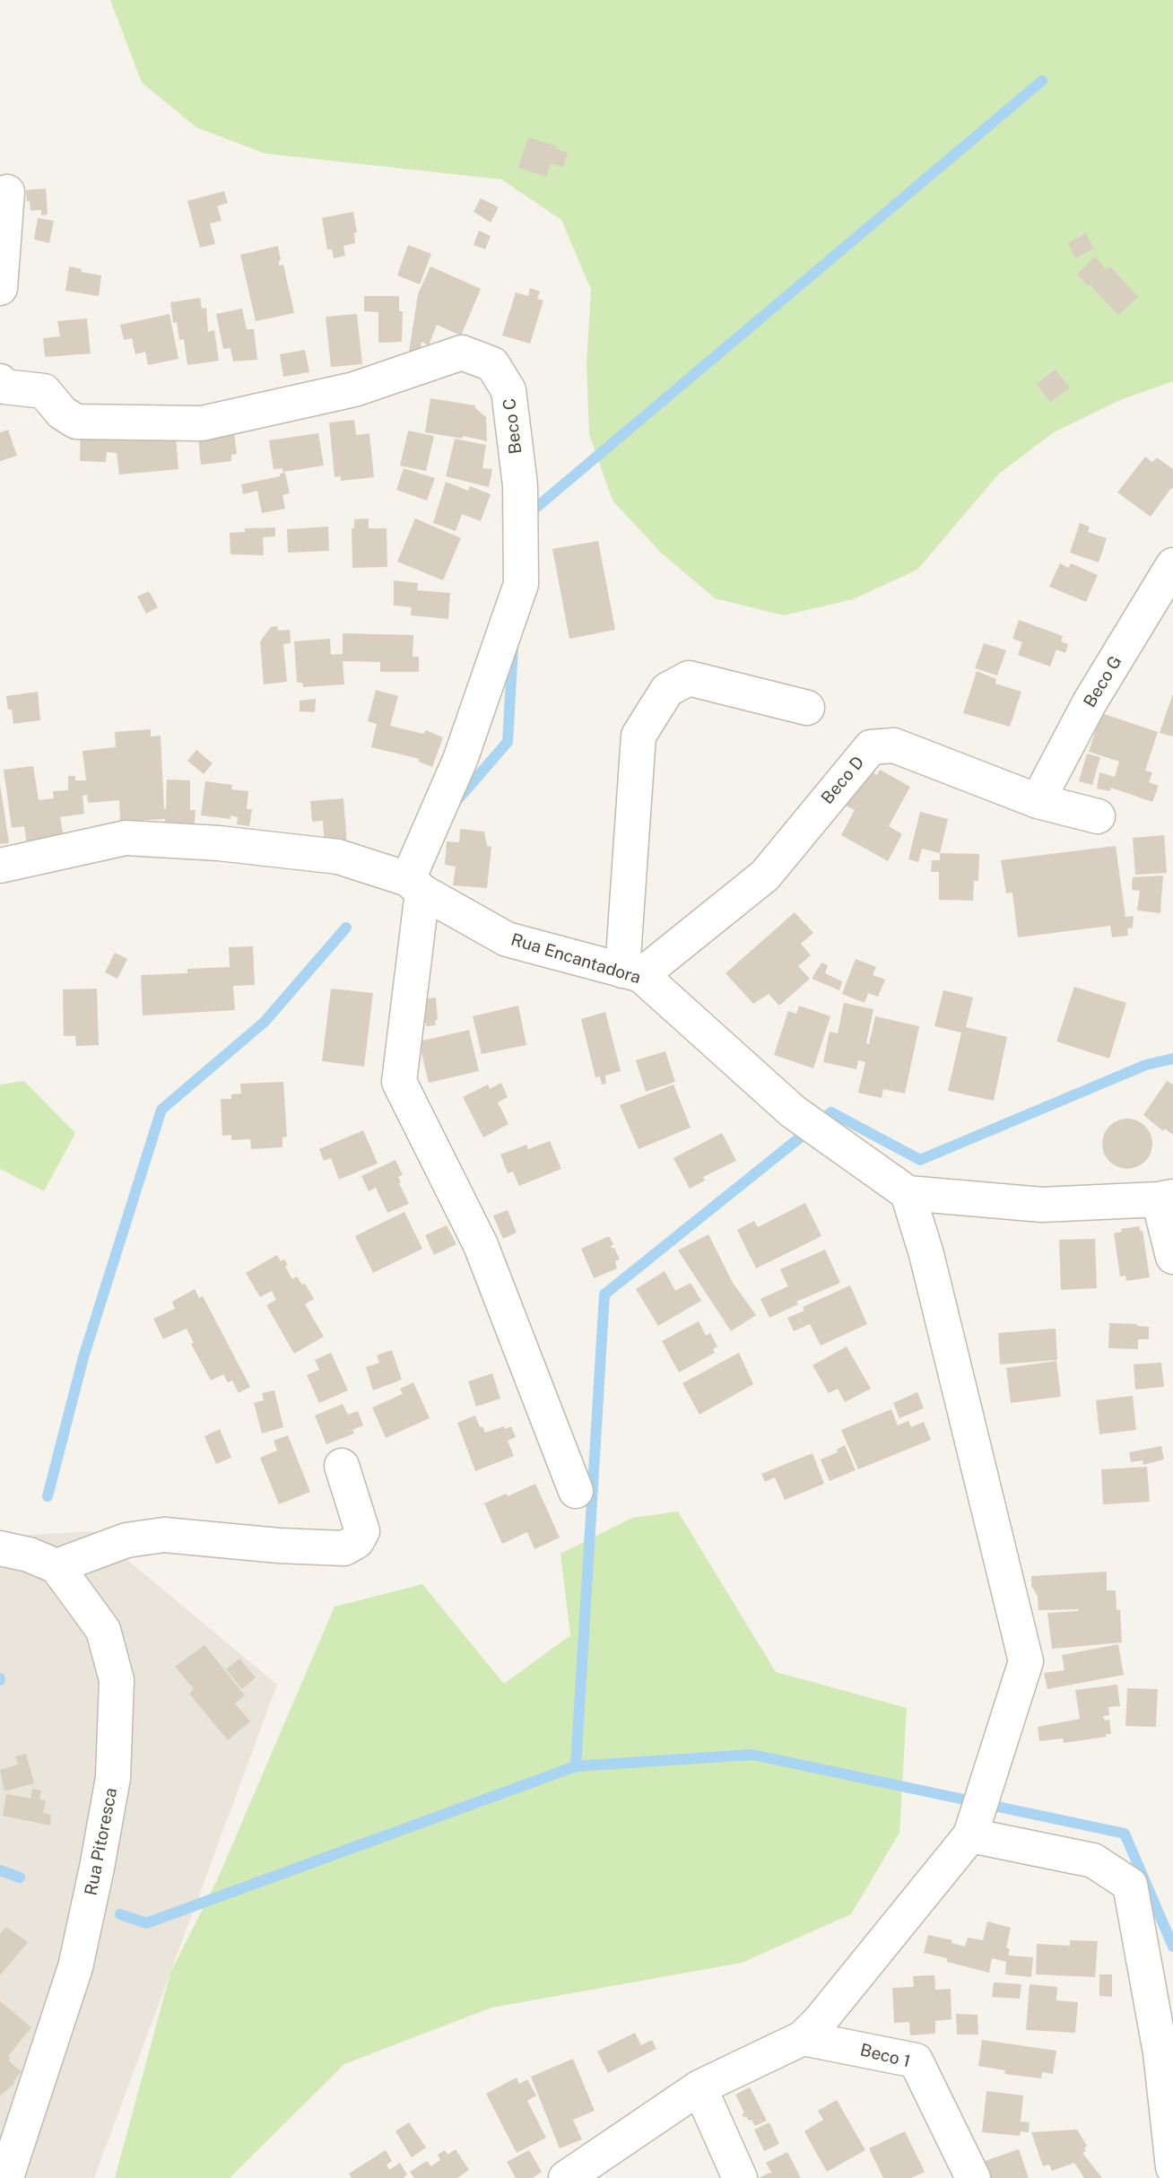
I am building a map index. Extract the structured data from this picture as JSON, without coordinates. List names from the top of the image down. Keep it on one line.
{"streets":{"street":["Beco C","Beco G","Beco D","Rua Encantadora","Rua Pitoresca","Beco 1"]},"crossings":[["Beco C","Rua Encantadora"],["Beco G","Beco D"],["Beco D","Rua Encantadora"]]}
